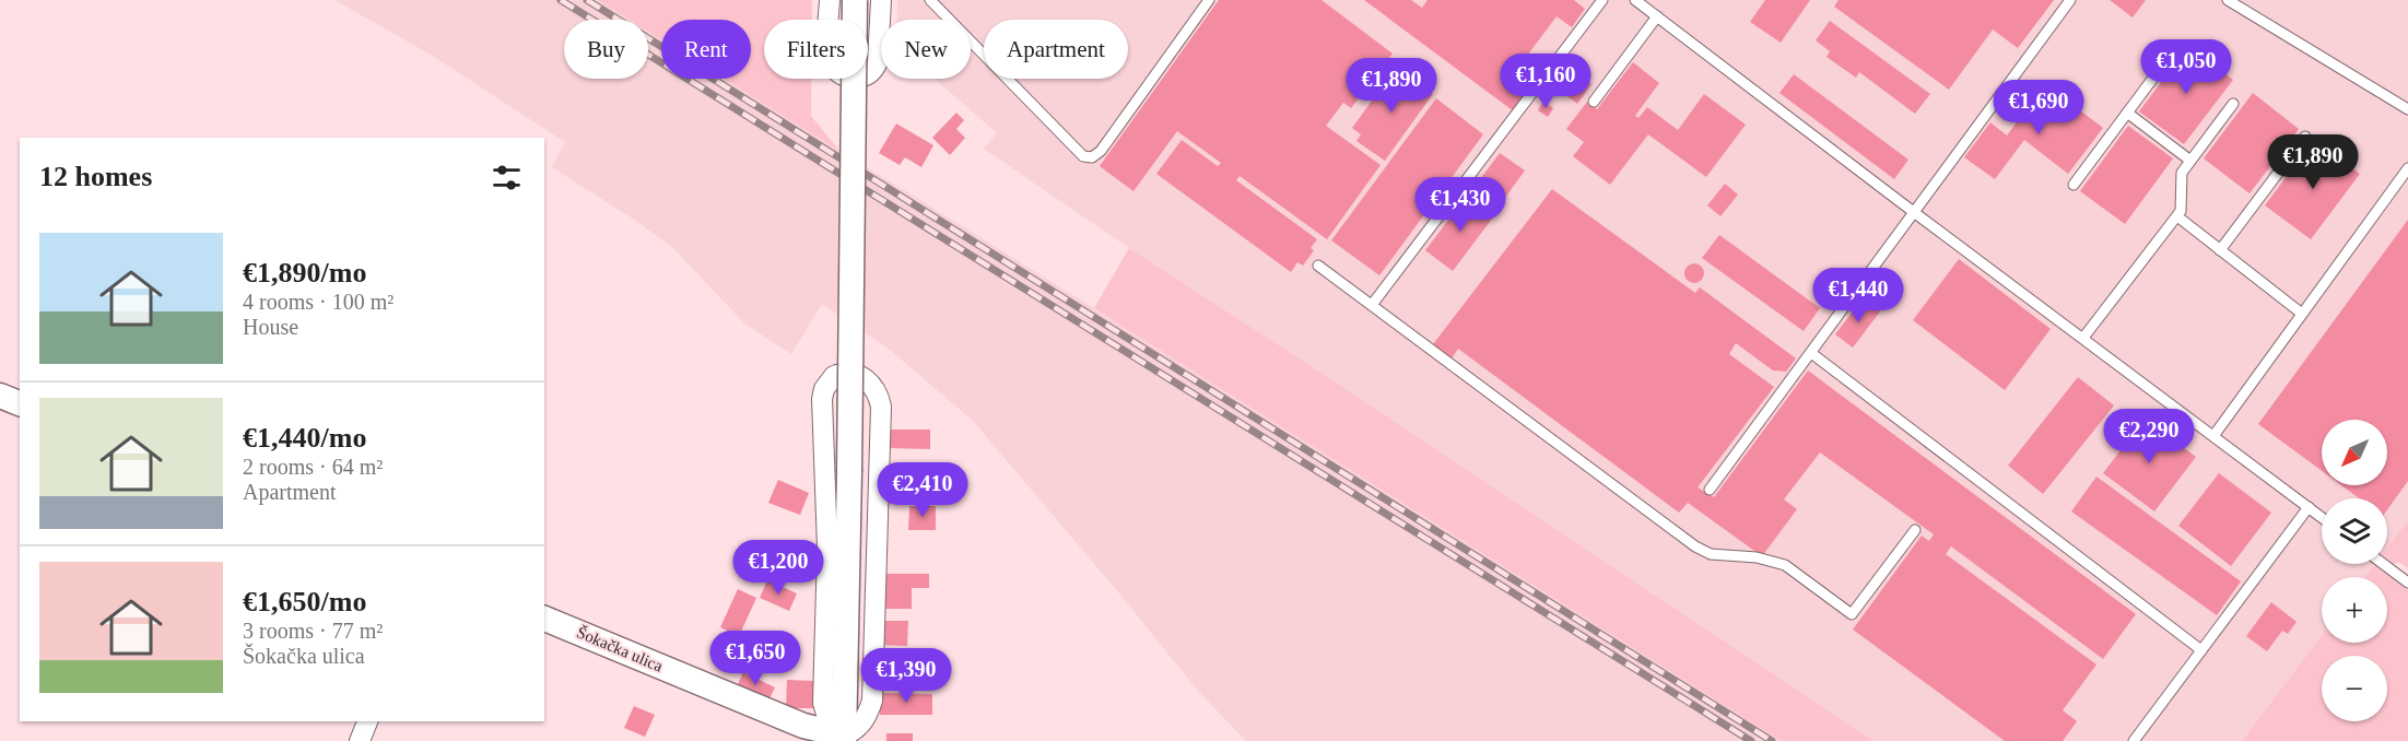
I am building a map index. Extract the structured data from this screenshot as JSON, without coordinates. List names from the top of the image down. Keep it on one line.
{"streets":{"street":["Šokačka ulica"]},"north":"bottom left","page":{"chip":["Buy","Rent","Filters","New","Apartment"],"price":["€1,050","€1,160","€1,890","€1,690","€1,890","€1,430","€1,440","€2,290","€2,410","€1,200","€1,650","€1,390"],"heading":"12 homes","list":[{"name":"€1,890/mo","note":"4 rooms · 100 m² · House"},{"name":"€1,440/mo","note":"2 rooms · 64 m² · Apartment"},{"name":"€1,650/mo","note":"3 rooms · 77 m² · Šokačka ulica"}],"map_buttons":["+","−"]}}
